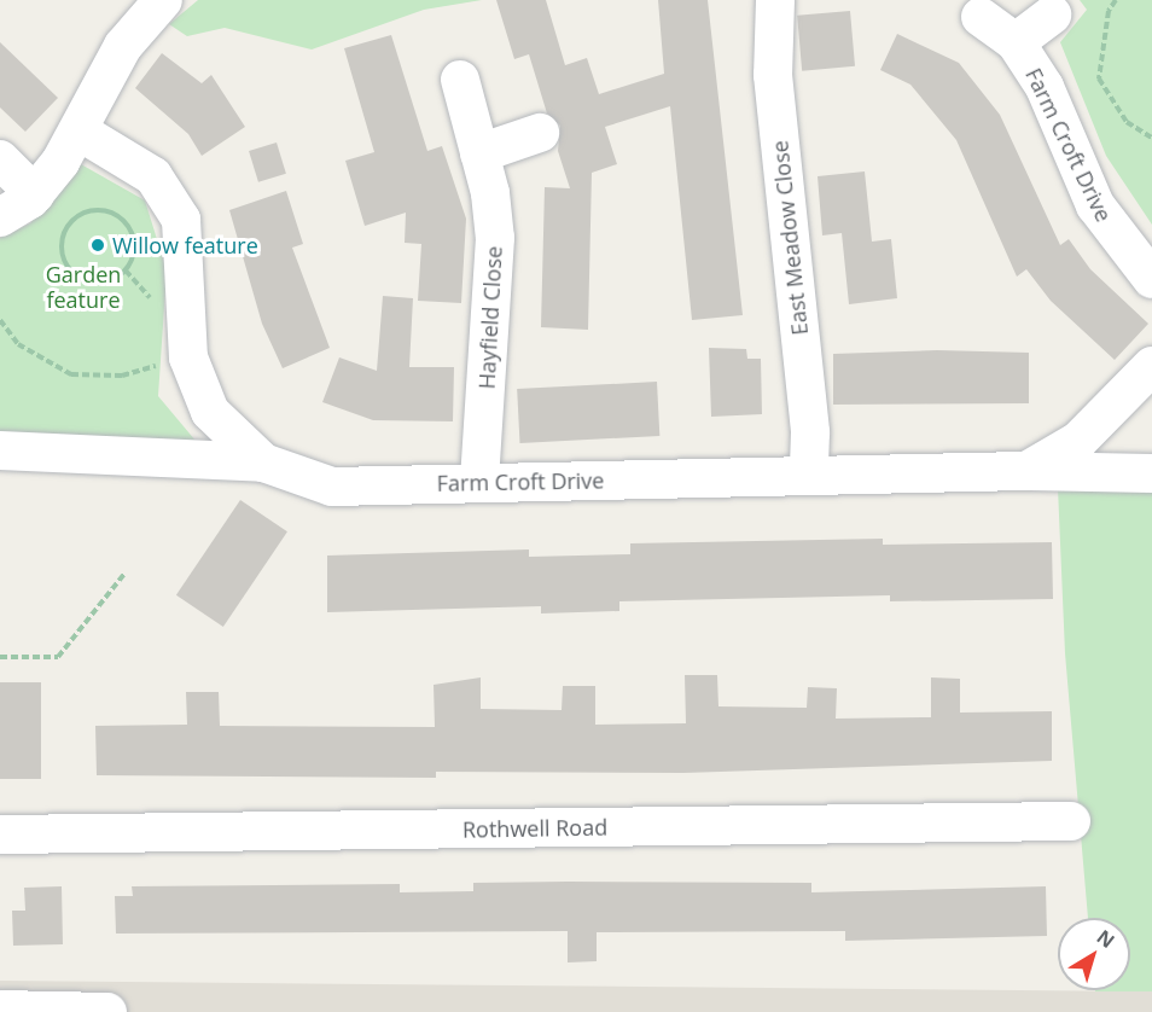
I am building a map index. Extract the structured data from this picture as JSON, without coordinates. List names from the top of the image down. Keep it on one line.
{"streets":{"street":["Farm Croft Drive","East Meadow Close","Hayfield Close","Rothwell Road"]},"crossings":[["Farm Croft Drive","East Meadow Close"],["Farm Croft Drive","Hayfield Close"]],"parks":["Garden feature"],"places":["Willow feature"],"north":"top right"}
